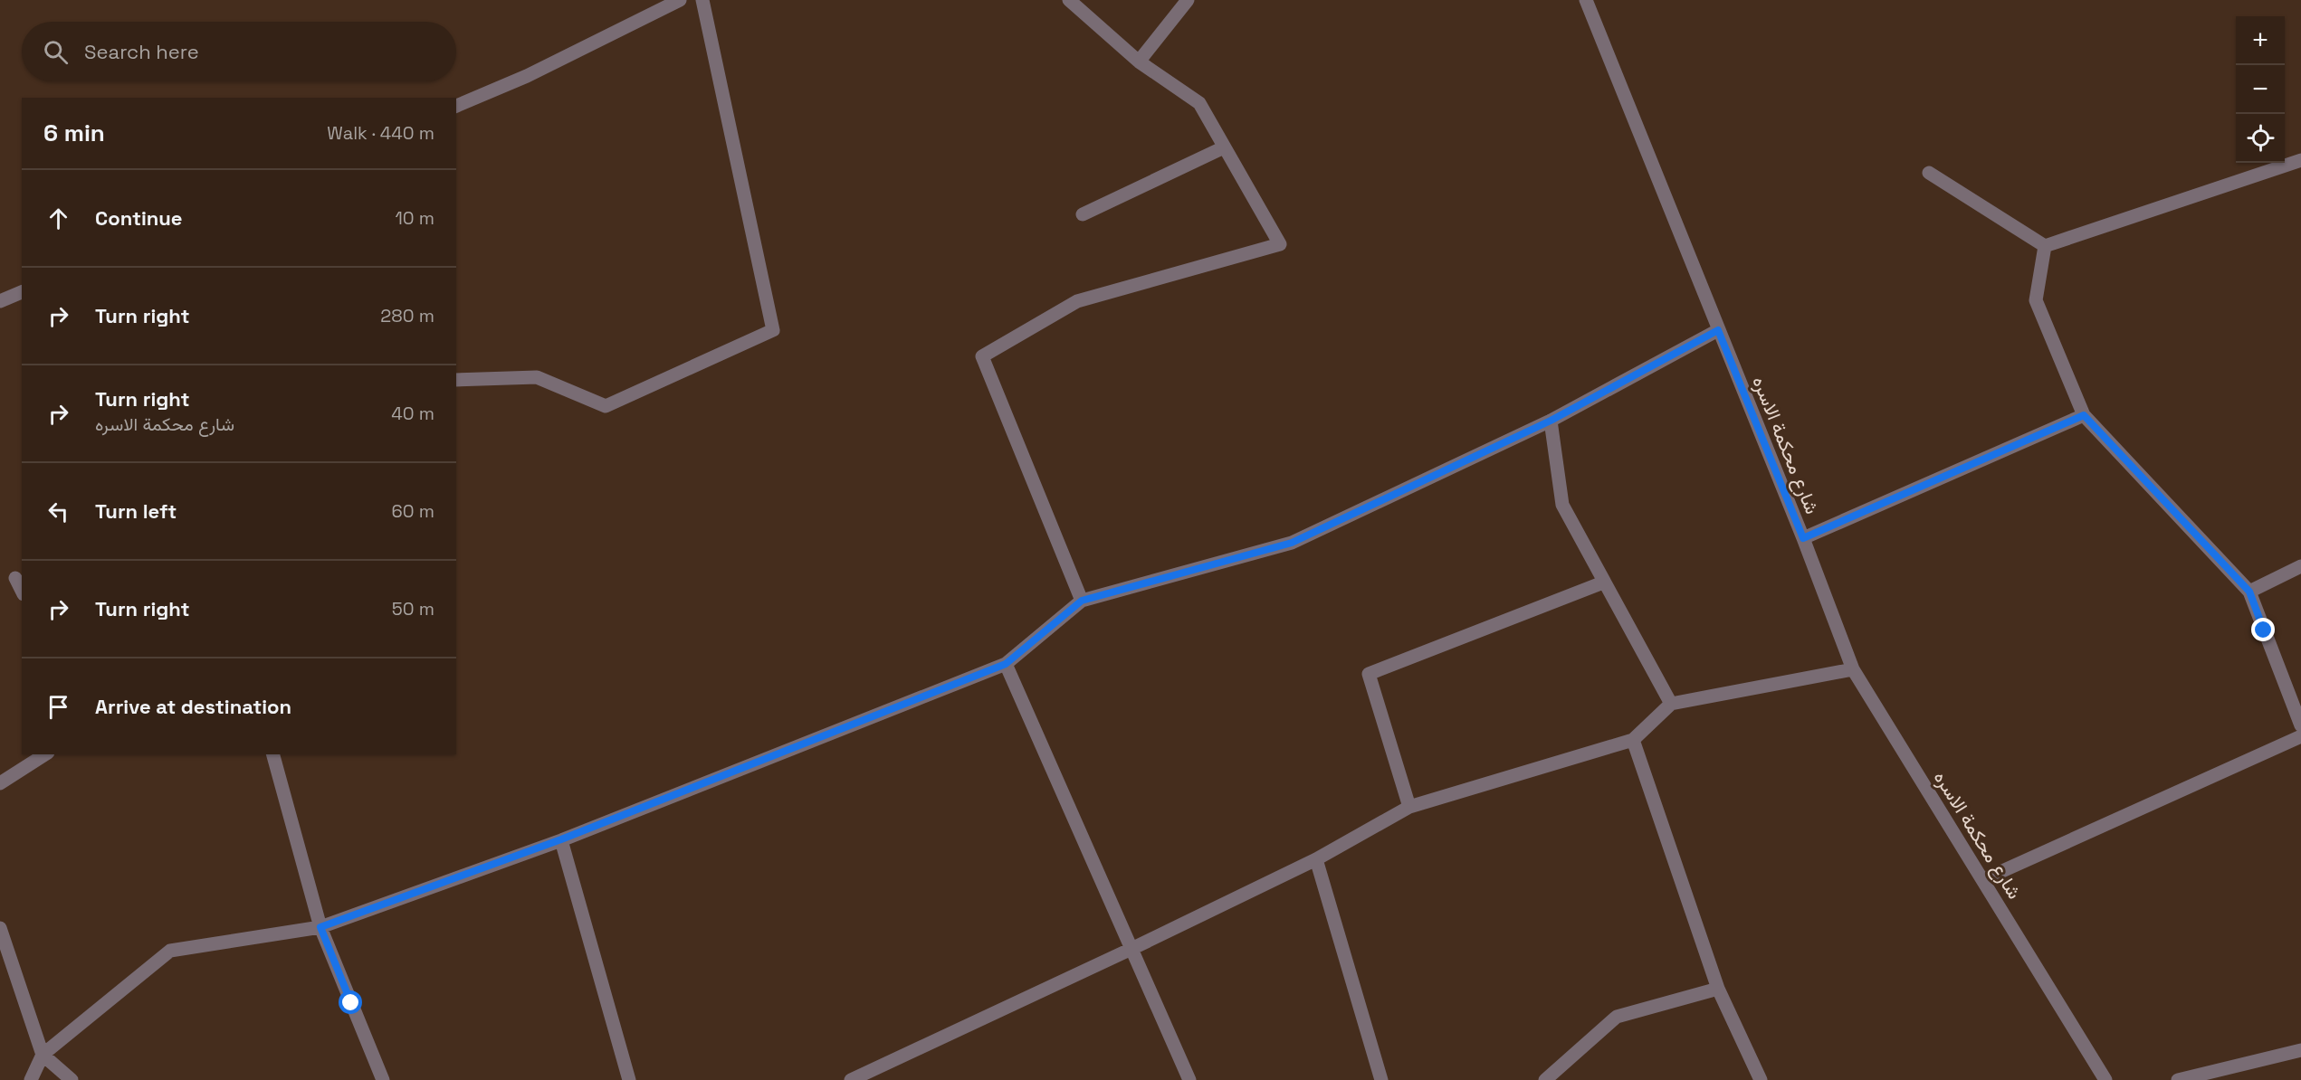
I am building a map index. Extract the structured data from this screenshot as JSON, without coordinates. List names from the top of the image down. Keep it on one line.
{"streets":{"street":["شارع محكمة الاسره"]},"page":{"map_buttons":["+","−"],"search":"Search here","heading":["6 min","Walk · 440 m"],"list":[["Continue","10 m"],["Turn right","280 m"],["Turn right","شارع محكمة الاسره","40 m"],["Turn left","60 m"],["Turn right","50 m"],"Arrive at destination"]}}
